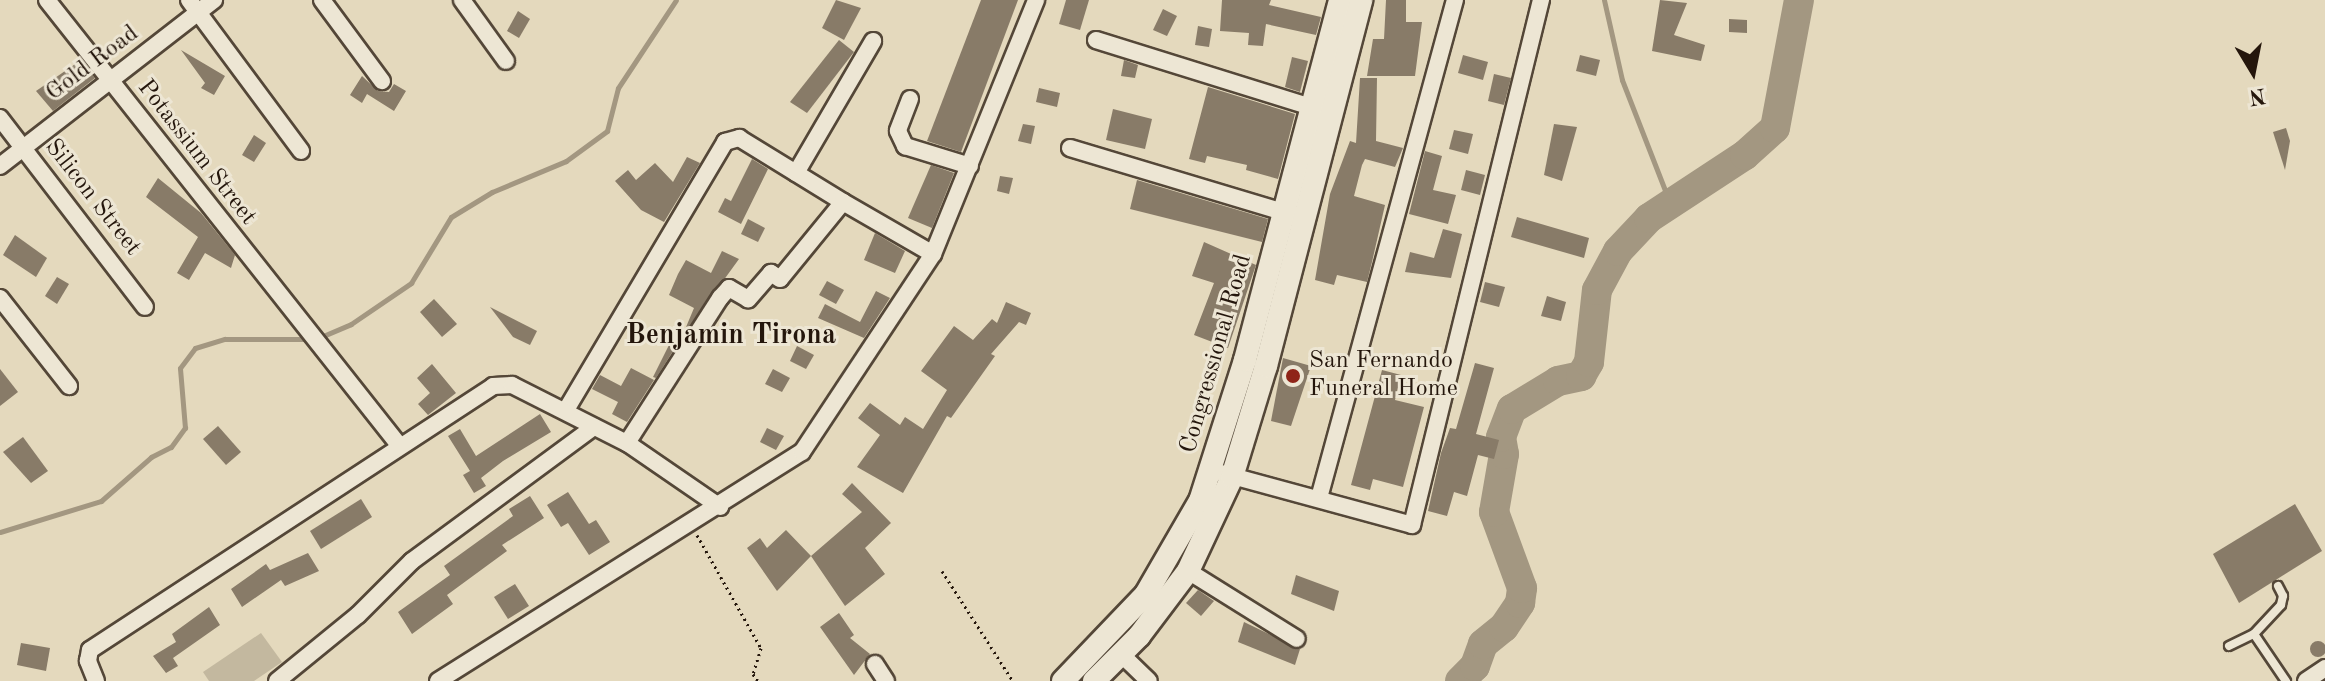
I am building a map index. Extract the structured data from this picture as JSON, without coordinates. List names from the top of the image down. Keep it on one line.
{"streets":{"main road":["Congressional Road"],"street":["Gold Road","Potassium Street","Silicon Street"]},"crossings":[["Gold Road","Potassium Street"],["Gold Road","Silicon Street"]],"districts":["Benjamin Tirona"],"places":["San Fernando Funeral Home"],"north":"bottom"}
